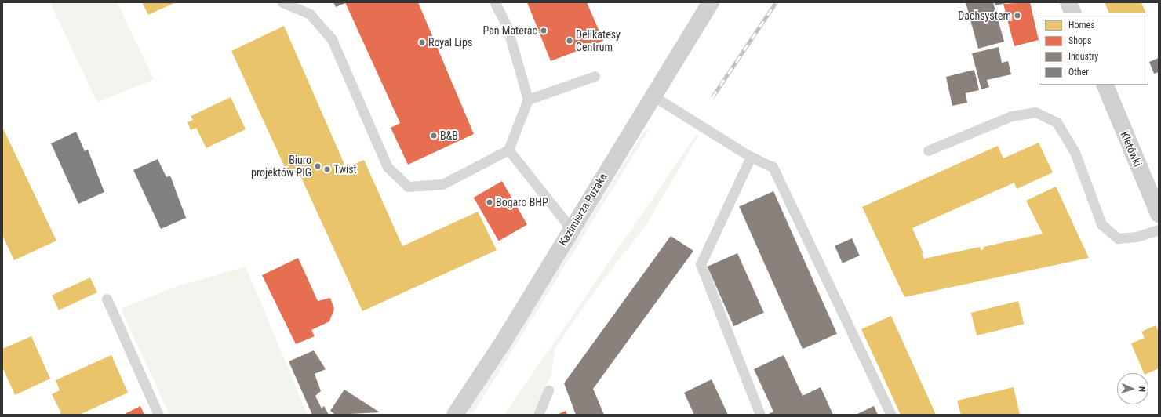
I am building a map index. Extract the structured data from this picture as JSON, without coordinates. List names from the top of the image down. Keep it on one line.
{"streets":{"street":["Kletówki","Kazimierza Pużaka"]},"places":["Dachsystem","Pan Materac","Delikatesy Centrum","Royal Lips","B&B","Biuro projektów PIG","Twist","Bogaro BHP"],"legend":["Homes","Shops","Industry","Other"],"north":"right"}
